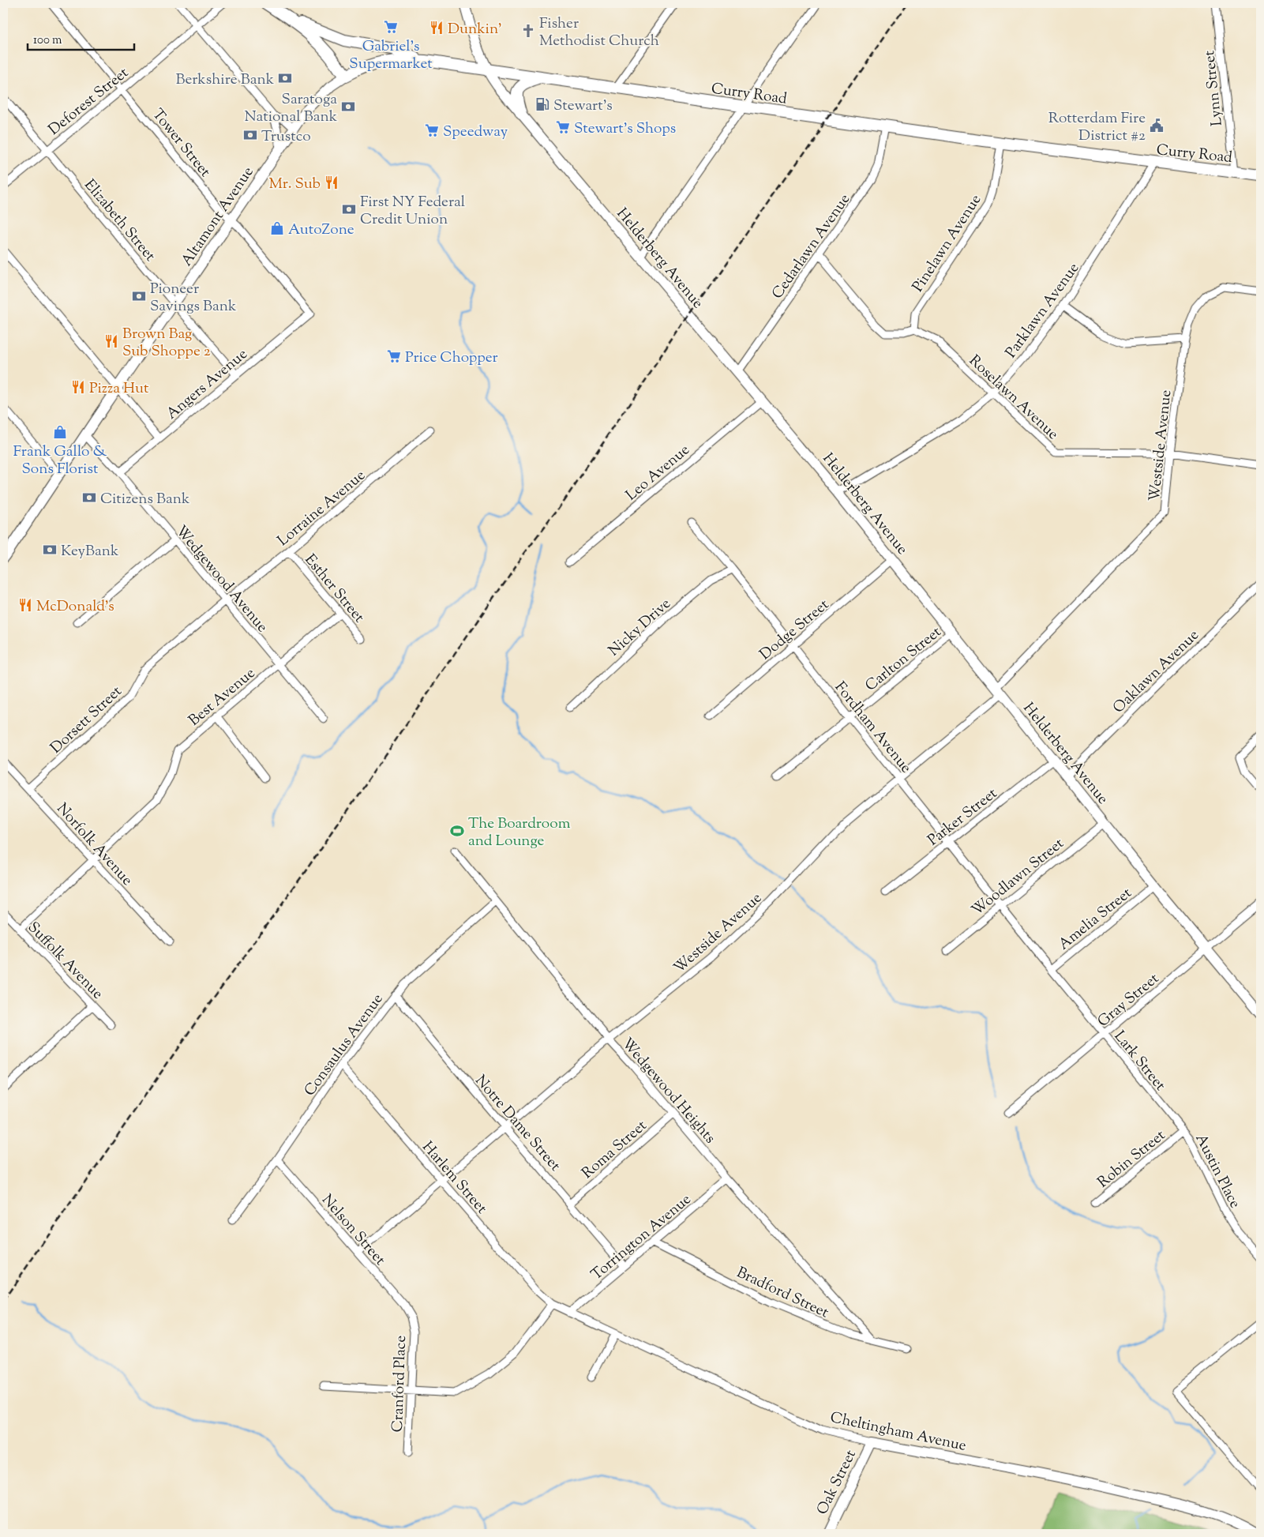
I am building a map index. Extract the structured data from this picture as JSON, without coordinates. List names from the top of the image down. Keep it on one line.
{"streets":{"main road":["Curry Road"],"street":["Lynn Street","Deforest Street","Tower Street","Altamont Avenue","Elizabeth Street","Pinelawn Avenue","Cedarlawn Avenue","Helderberg Avenue","Parklawn Avenue","Angers Avenue","Roselawn Avenue","Westside Avenue","Leo Avenue","Lorraine Avenue","Wedgewood Avenue","Esther Street","Nicky Drive","Dodge Street","Carlton Street","Oaklawn Avenue","Best Avenue","Dorsett Street","Fordham Avenue","Parker Street","Norfolk Avenue","Woodlawn Street","Amelia Street","Suffolk Avenue","Gray Street","Consaulus Avenue","Lark Street","Wedgewood Heights","Notre Dame Street","Roma Street","Robin Street","Austin Place","Harlem Street","Nelson Street","Torrington Avenue","Bradford Street","Cranford Place","Cheltingham Avenue","Oak Street"]},"crossings":[["Lynn Street","Curry Road"],["Curry Road","Altamont Avenue"],["Curry Road","Pinelawn Avenue"],["Curry Road","Cedarlawn Avenue"],["Curry Road","Helderberg Avenue"],["Curry Road","Parklawn Avenue"],["Deforest Street","Tower Street"],["Deforest Street","Elizabeth Street"],["Tower Street","Altamont Avenue"],["Tower Street","Angers Avenue"],["Altamont Avenue","Elizabeth Street"],["Altamont Avenue","Wedgewood Avenue"],["Elizabeth Street","Angers Avenue"],["Pinelawn Avenue","Roselawn Avenue"],["Cedarlawn Avenue","Helderberg Avenue"],["Helderberg Avenue","Parklawn Avenue"],["Helderberg Avenue","Westside Avenue"],["Helderberg Avenue","Leo Avenue"],["Helderberg Avenue","Dodge Street"],["Helderberg Avenue","Carlton Street"],["Helderberg Avenue","Oaklawn Avenue"],["Helderberg Avenue","Parker Street"],["Helderberg Avenue","Woodlawn Street"],["Helderberg Avenue","Amelia Street"],["Helderberg Avenue","Gray Street"],["Parklawn Avenue","Roselawn Avenue"],["Angers Avenue","Wedgewood Avenue"],["Roselawn Avenue","Westside Avenue"],["Westside Avenue","Fordham Avenue"],["Westside Avenue","Wedgewood Heights"],["Westside Avenue","Notre Dame Street"],["Westside Avenue","Harlem Street"],["Westside Avenue","Nelson Street"],["Lorraine Avenue","Wedgewood Avenue"],["Lorraine Avenue","Esther Street"],["Lorraine Avenue","Dorsett Street"],["Wedgewood Avenue","Best Avenue"],["Wedgewood Avenue","Dorsett Street"],["Esther Street","Best Avenue"],["Nicky Drive","Fordham Avenue"],["Dodge Street","Fordham Avenue"],["Carlton Street","Fordham Avenue"],["Best Avenue","Norfolk Avenue"],["Best Avenue","Suffolk Avenue"],["Dorsett Street","Norfolk Avenue"],["Fordham Avenue","Parker Street"],["Fordham Avenue","Woodlawn Street"],["Fordham Avenue","Lark Street"],["Amelia Street","Lark Street"],["Gray Street","Lark Street"],["Consaulus Avenue","Wedgewood Heights"],["Consaulus Avenue","Notre Dame Street"],["Consaulus Avenue","Harlem Street"],["Consaulus Avenue","Nelson Street"],["Lark Street","Robin Street"],["Lark Street","Austin Place"],["Wedgewood Heights","Roma Street"],["Wedgewood Heights","Torrington Avenue"],["Wedgewood Heights","Bradford Street"],["Notre Dame Street","Roma Street"],["Notre Dame Street","Torrington Avenue"],["Robin Street","Austin Place"],["Harlem Street","Cheltingham Avenue"],["Nelson Street","Cranford Place"],["Torrington Avenue","Bradford Street"],["Torrington Avenue","Cheltingham Avenue"],["Cheltingham Avenue","Oak Street"]],"places":{"supermarket":["Gabriel's Supermarket","Stewart's Shops","Speedway","Price Chopper"],"restaurant":["Dunkin'","Mr. Sub","Brown Bag Sub Shoppe 2","Pizza Hut","McDonald's"],"church":["Fisher Methodist Church"],"bank":["Berkshire Bank","Saratoga National Bank","Trustco","First NY Federal Credit Union","Pioneer Savings Bank","Citizens Bank","KeyBank"],"fuel station":["Stewart's"],"public building":["Rotterdam Fire District #2"],"shop":["AutoZone","Frank Gallo & Sons Florist"],"sports":["The Boardroom and Lounge"]},"scale_bar":"100 m"}
